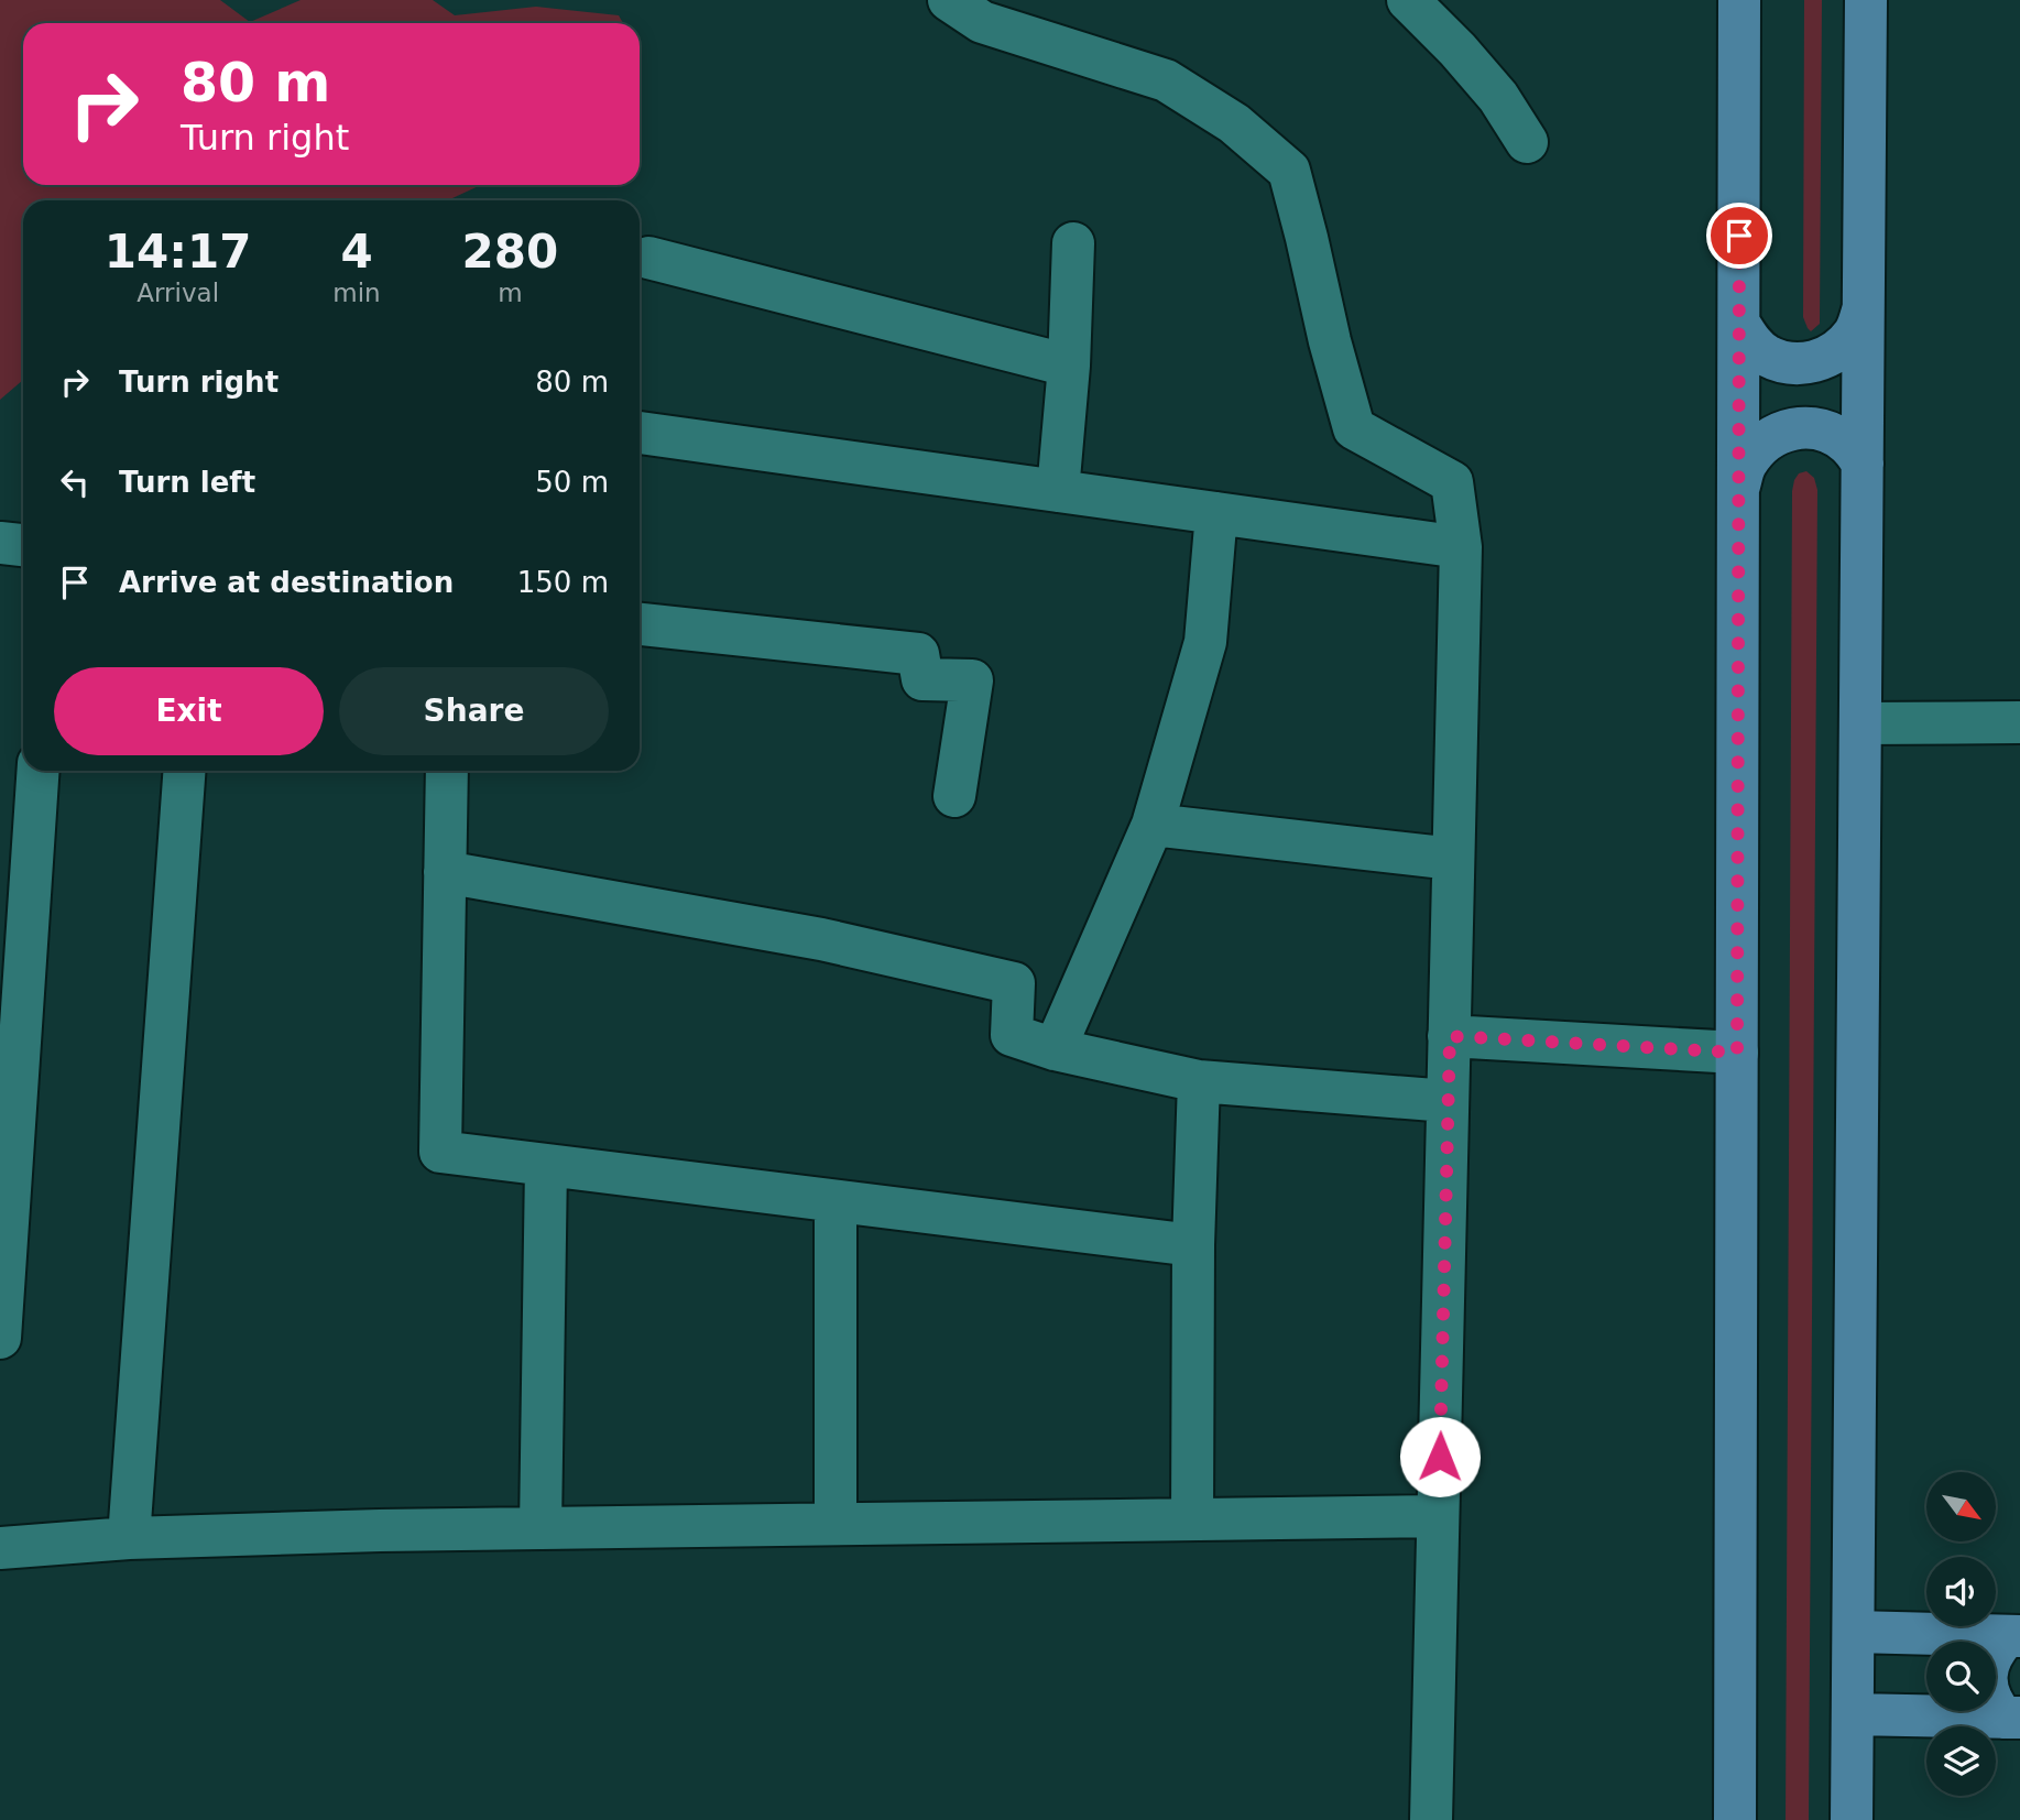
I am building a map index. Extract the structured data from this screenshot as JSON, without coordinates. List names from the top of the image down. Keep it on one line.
{"north":"bottom right","page":{"turn":["80 m","Turn right"],"eta":["14:17","Arrival","4","min","280","m"],"list":[{"name":"Turn right","value":"80 m"},{"name":"Turn left","value":"50 m"},{"name":"Arrive at destination","value":"150 m"}],"buttons":["Exit","Share"]}}
